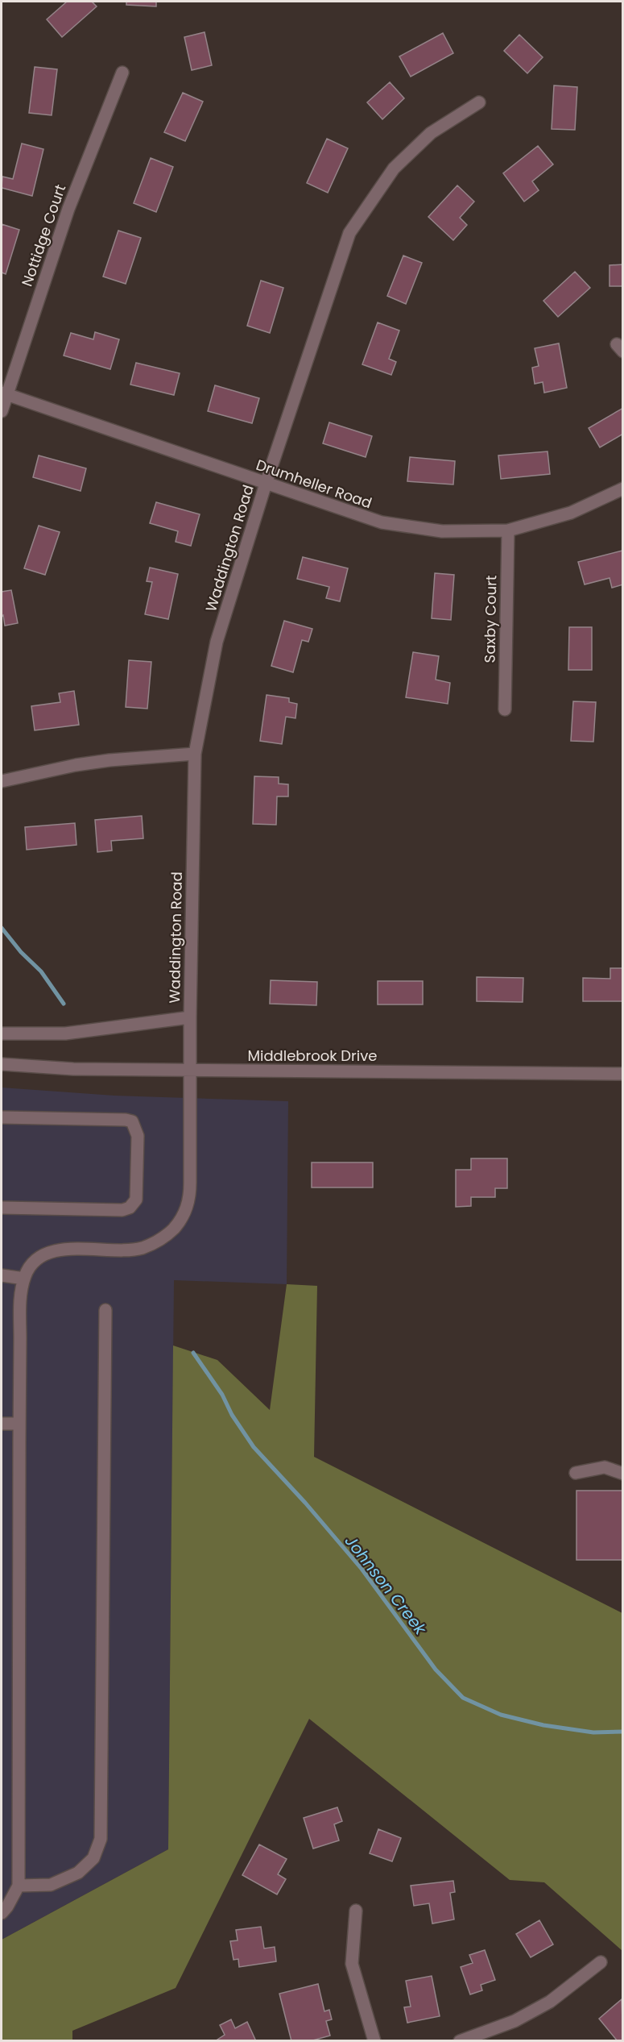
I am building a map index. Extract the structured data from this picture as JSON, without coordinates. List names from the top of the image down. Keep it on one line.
{"streets":{"street":["Nottidge Court","Drumheller Road","Waddington Road","Saxby Court","Middlebrook Drive"]},"crossings":[["Nottidge Court","Drumheller Road"],["Drumheller Road","Waddington Road"],["Drumheller Road","Saxby Court"],["Waddington Road","Middlebrook Drive"]],"water":["Johnson Creek"]}
